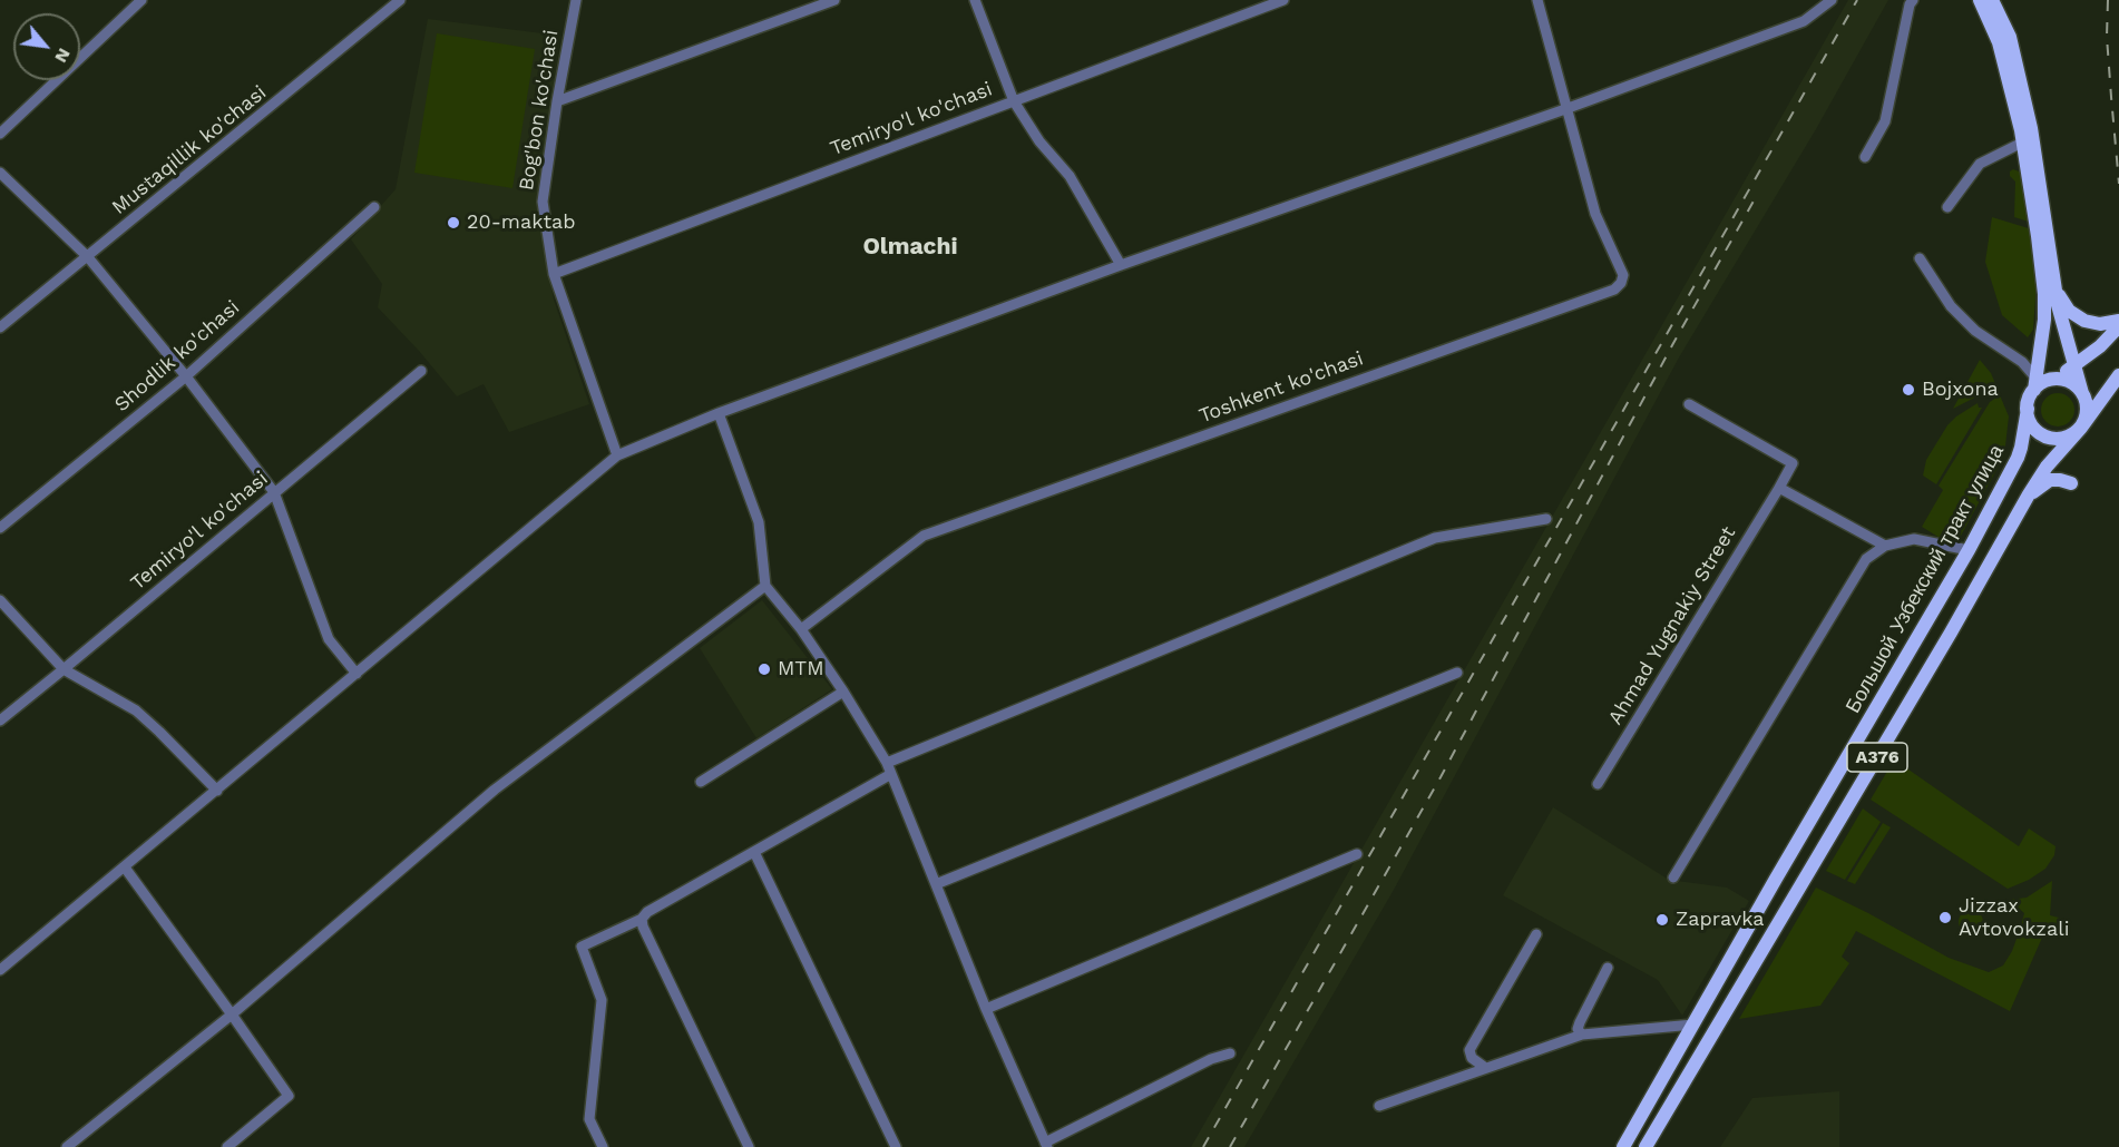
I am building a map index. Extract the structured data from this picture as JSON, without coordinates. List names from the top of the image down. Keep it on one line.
{"streets":{"main road":["Большой Узбекский тракт улица","A376"],"street":["Bog'bon ko'chasi","Temiryo'l ko'chasi","Mustaqillik ko'chasi","Shodlik ko'chasi","Toshkent ko'chasi","Ahmad Yugnakiy Street"]},"crossings":[["Bog'bon ko'chasi","Temiryo'l ko'chasi"],["Большой Узбекский тракт улица","A376"]],"districts":["Olmachi"],"places":["20-maktab","Bojxona","MTM","Jizzax Avtovokzali","Zapravka"],"north":"bottom right"}
